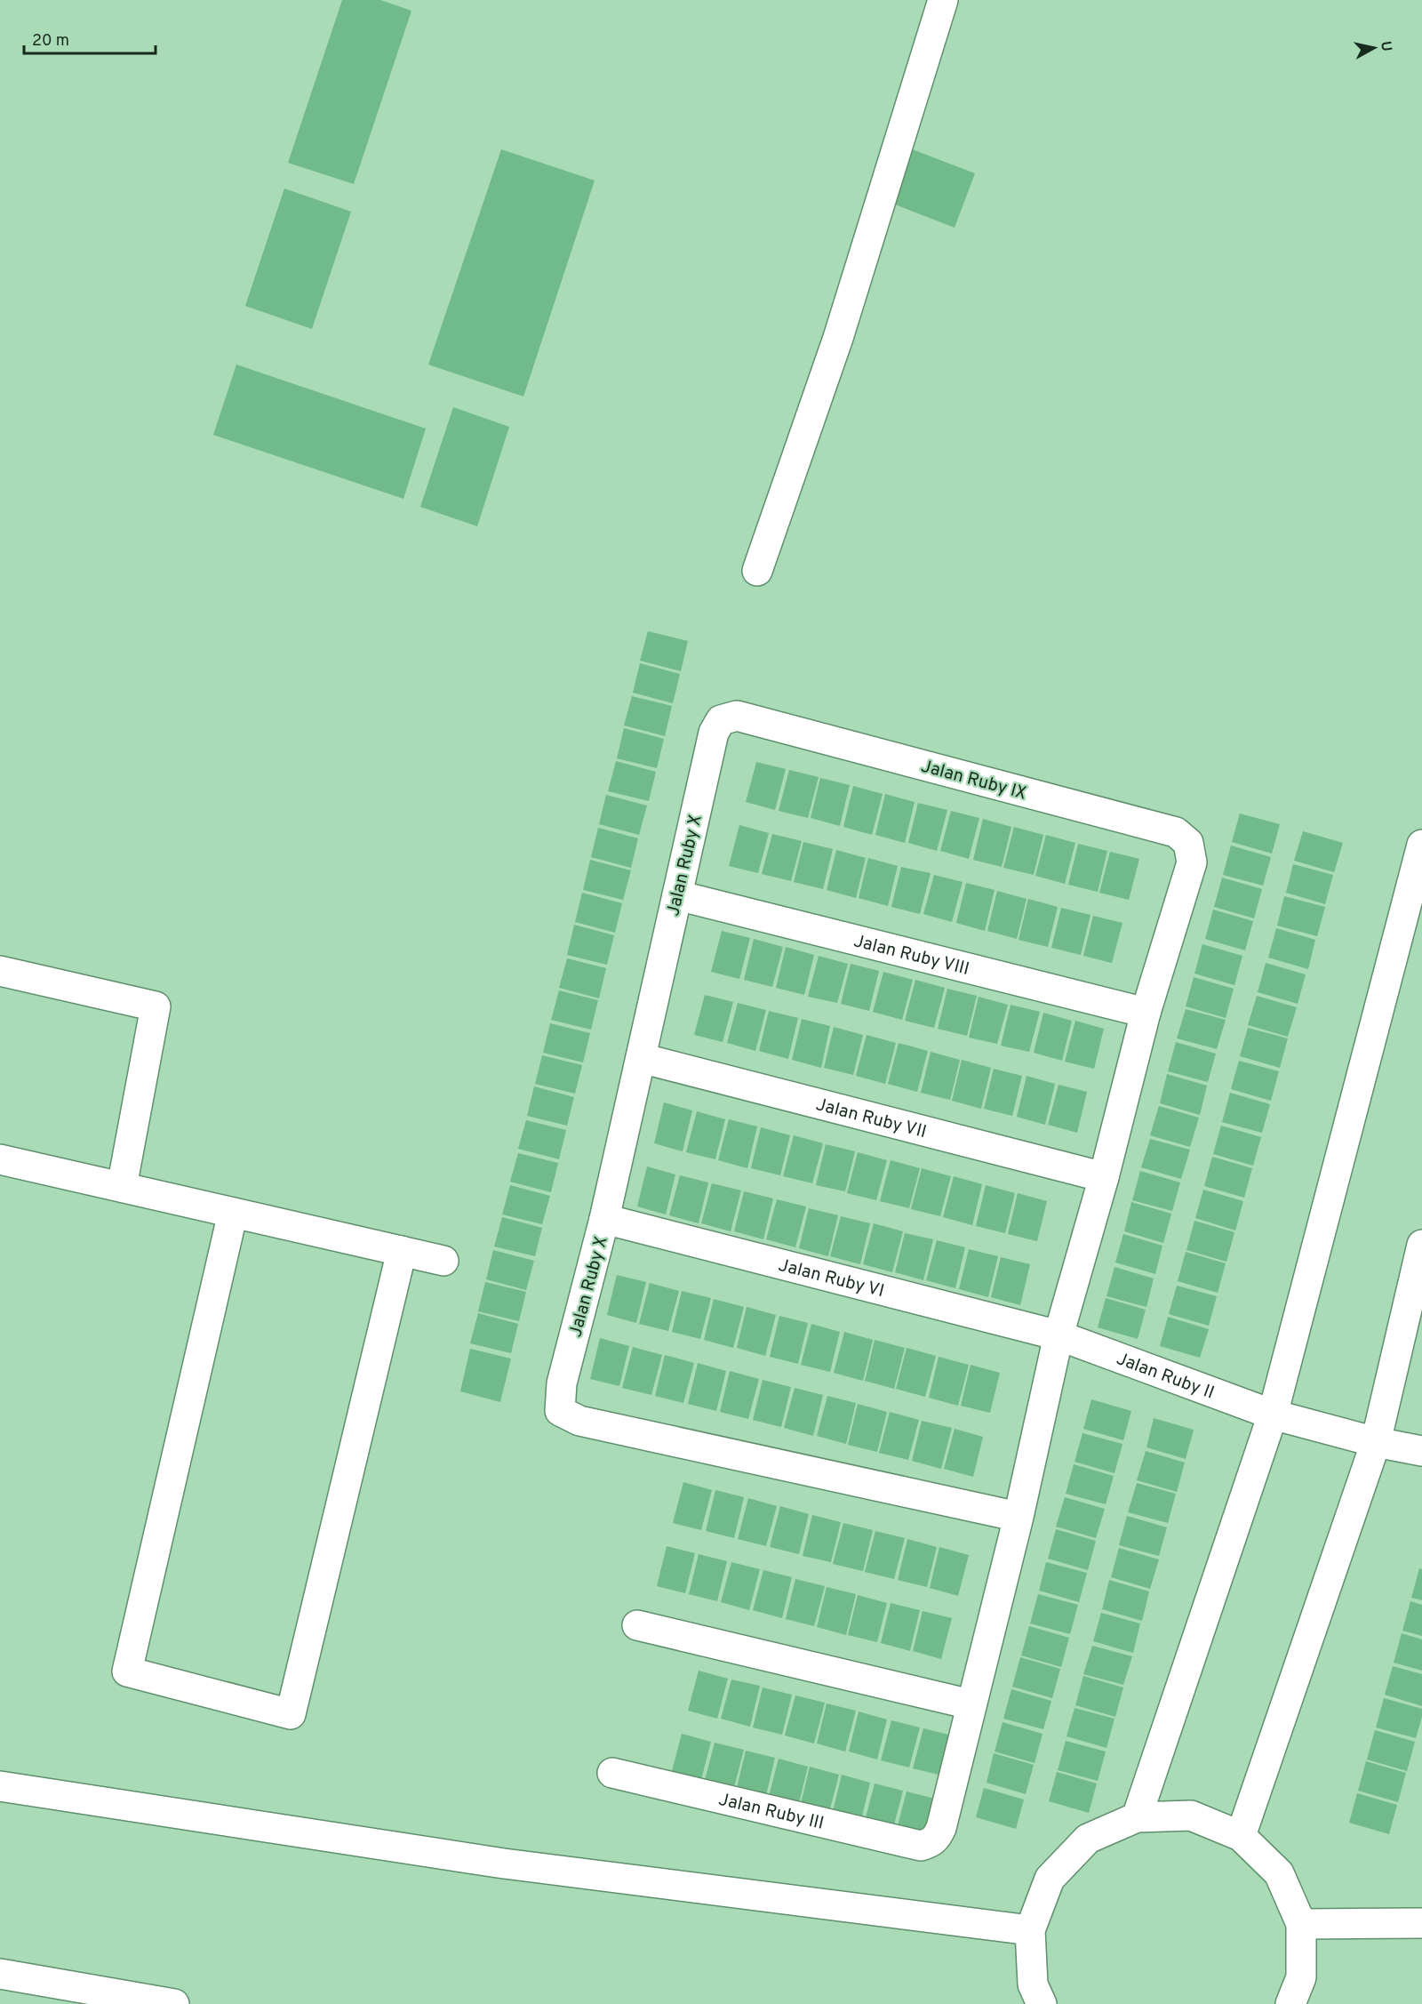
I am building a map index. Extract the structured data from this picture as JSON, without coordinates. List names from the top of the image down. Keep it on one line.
{"streets":{"street":["Jalan Ruby IX","Jalan Ruby X","Jalan Ruby VIII","Jalan Ruby VII","Jalan Ruby VI","Jalan Ruby II","Jalan Ruby III"]},"crossings":[["Jalan Ruby IX","Jalan Ruby X"],["Jalan Ruby IX","Jalan Ruby VIII"],["Jalan Ruby X","Jalan Ruby VIII"],["Jalan Ruby X","Jalan Ruby VII"],["Jalan Ruby X","Jalan Ruby VI"],["Jalan Ruby VI","Jalan Ruby II"]],"scale_bar":"20 m","north":"right"}
